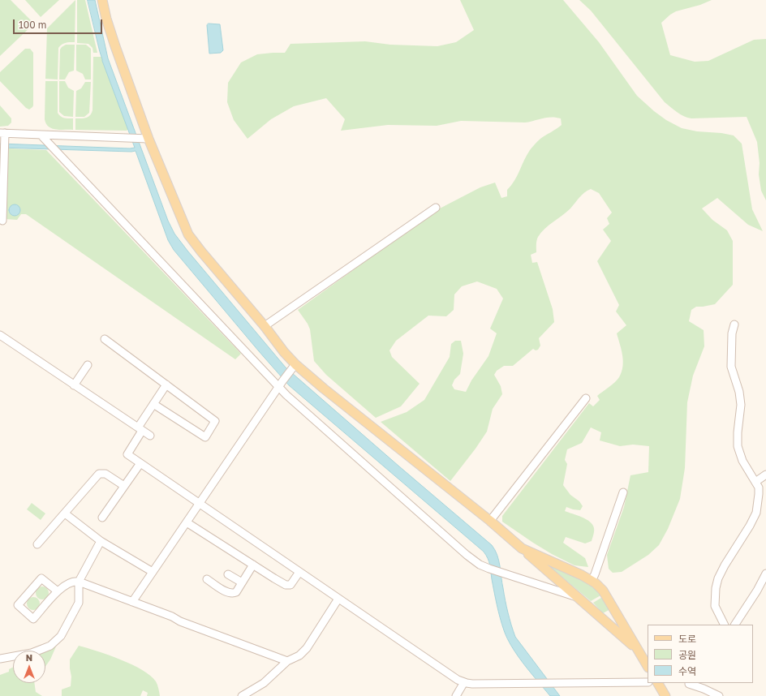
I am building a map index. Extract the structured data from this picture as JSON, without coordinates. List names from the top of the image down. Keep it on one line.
{"legend":["도로","공원","수역"],"scale_bar":"100 m","north":"top"}
